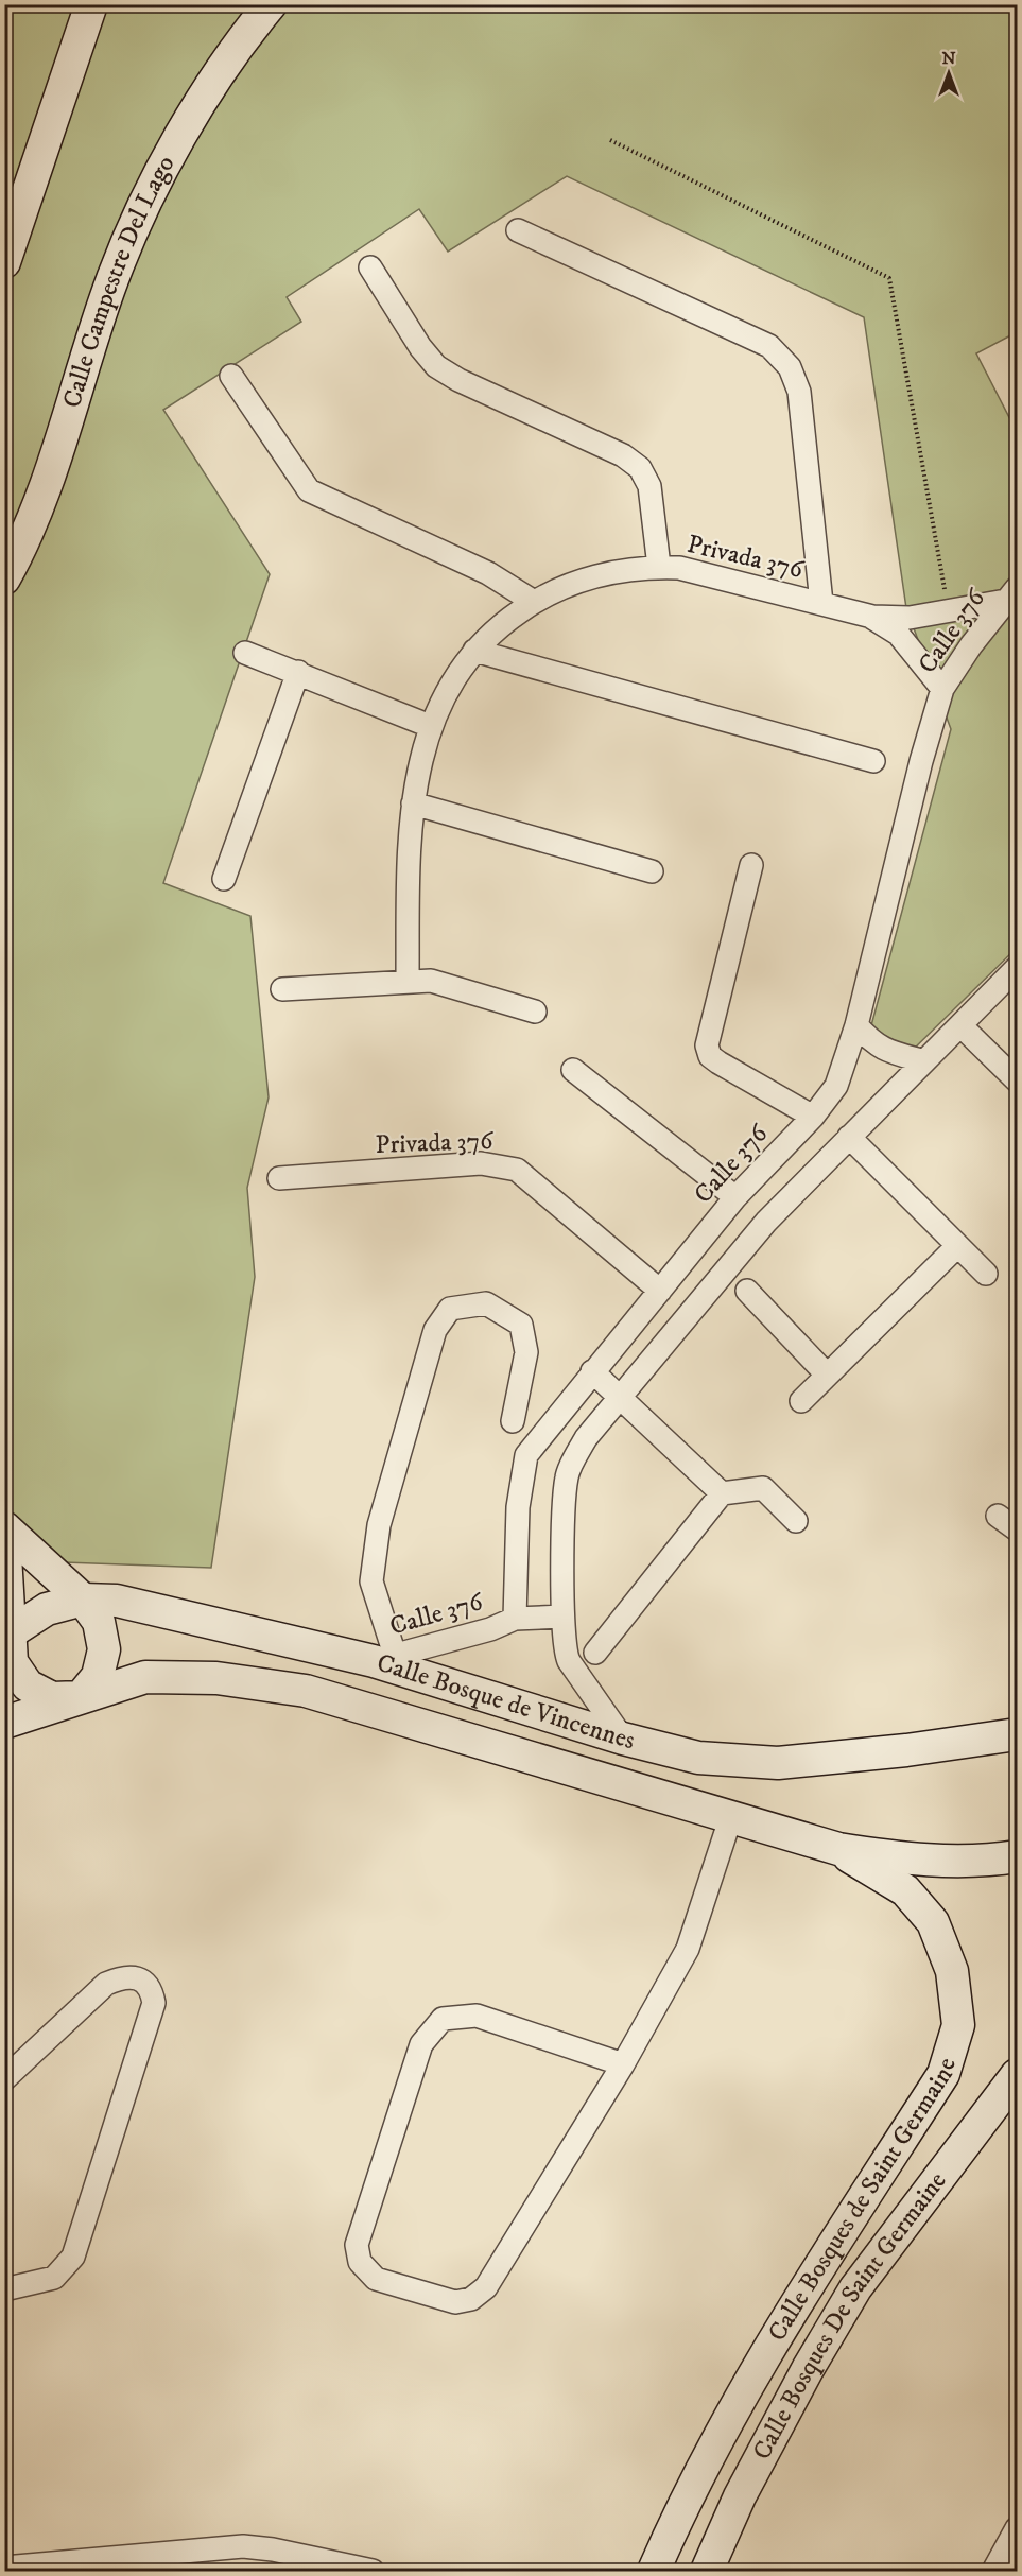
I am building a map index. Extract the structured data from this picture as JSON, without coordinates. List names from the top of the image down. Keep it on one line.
{"streets":{"main road":["Calle Campestre Del Lago","Calle Bosque de Vincennes","Calle Bosques de Saint Germaine","Calle Bosques De Saint Germaine"],"street":["Privada 376","Calle 376"]},"crossings":[["Privada 376","Calle 376"],["Calle 376","Calle Bosque de Vincennes"],["Calle Bosque de Vincennes","Calle Bosques de Saint Germaine"]],"north":"top"}
